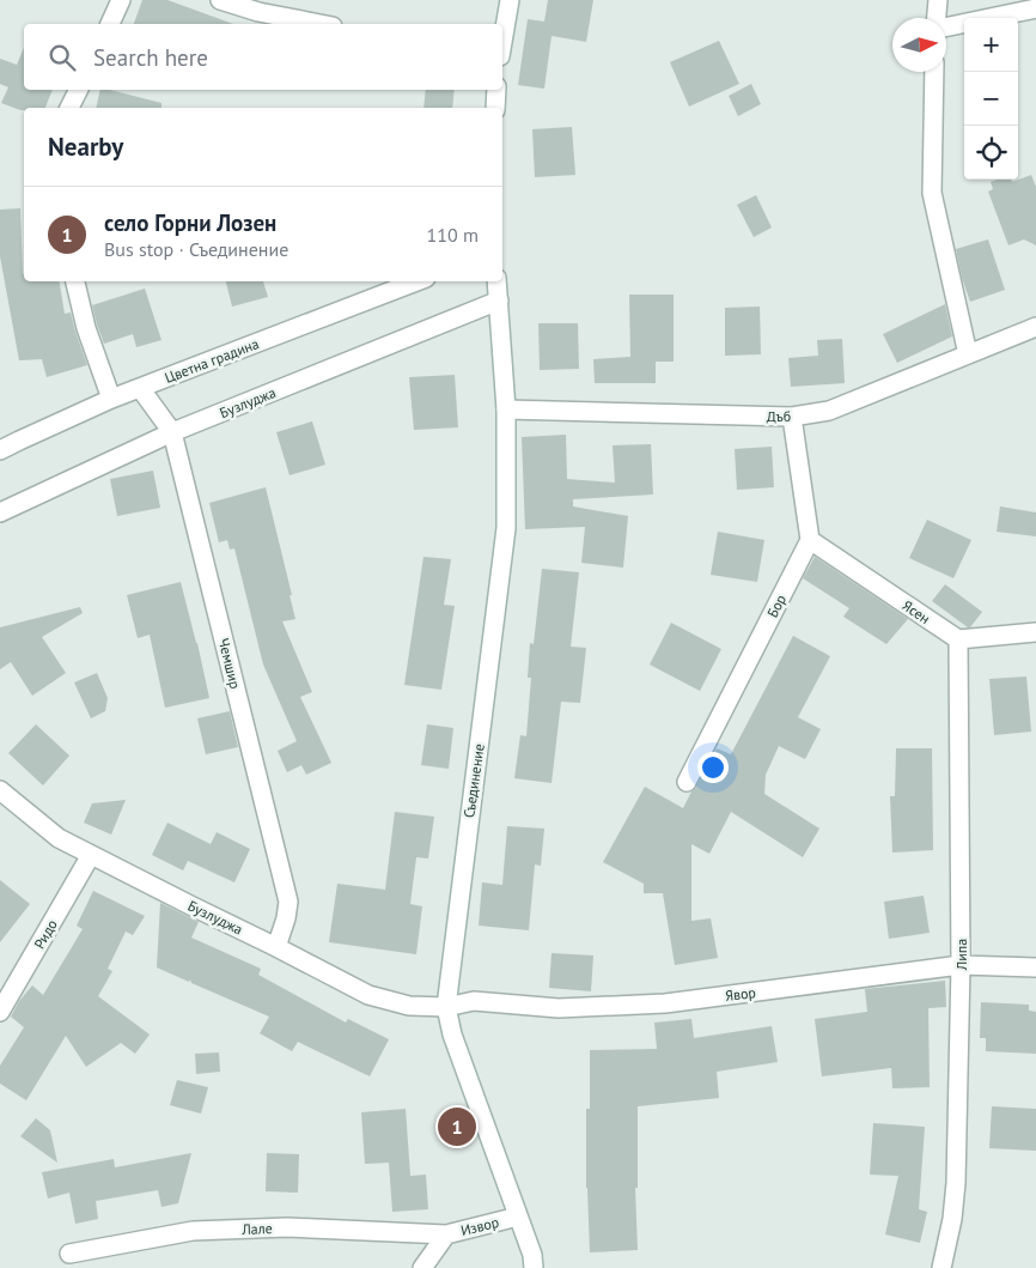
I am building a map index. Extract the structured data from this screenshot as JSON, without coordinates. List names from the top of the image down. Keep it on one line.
{"streets":{"street":["Цветна градина","Бузлуджа","Дъб","Бор","Ясен","Чемшир","Съединение","Ридо","Липа","Явор","Извор","Лале"]},"crossings":[["Цветна градина","Чемшир"],["Бузлуджа","Чемшир"],["Бузлуджа","Съединение"],["Бузлуджа","Ридо"],["Бузлуджа","Явор"],["Дъб","Съединение"],["Бор","Ясен"],["Ясен","Липа"],["Съединение","Явор"],["Съединение","Извор"],["Липа","Явор"],["Извор","Лале"]],"north":"right","page":{"map_buttons":["+","−"],"search":"Search here","heading":"Nearby","list":[{"mark":"1","name":"село Горни Лозен","note":"Bus stop · Съединение","value":"110 m"}],"pins":"1"}}
